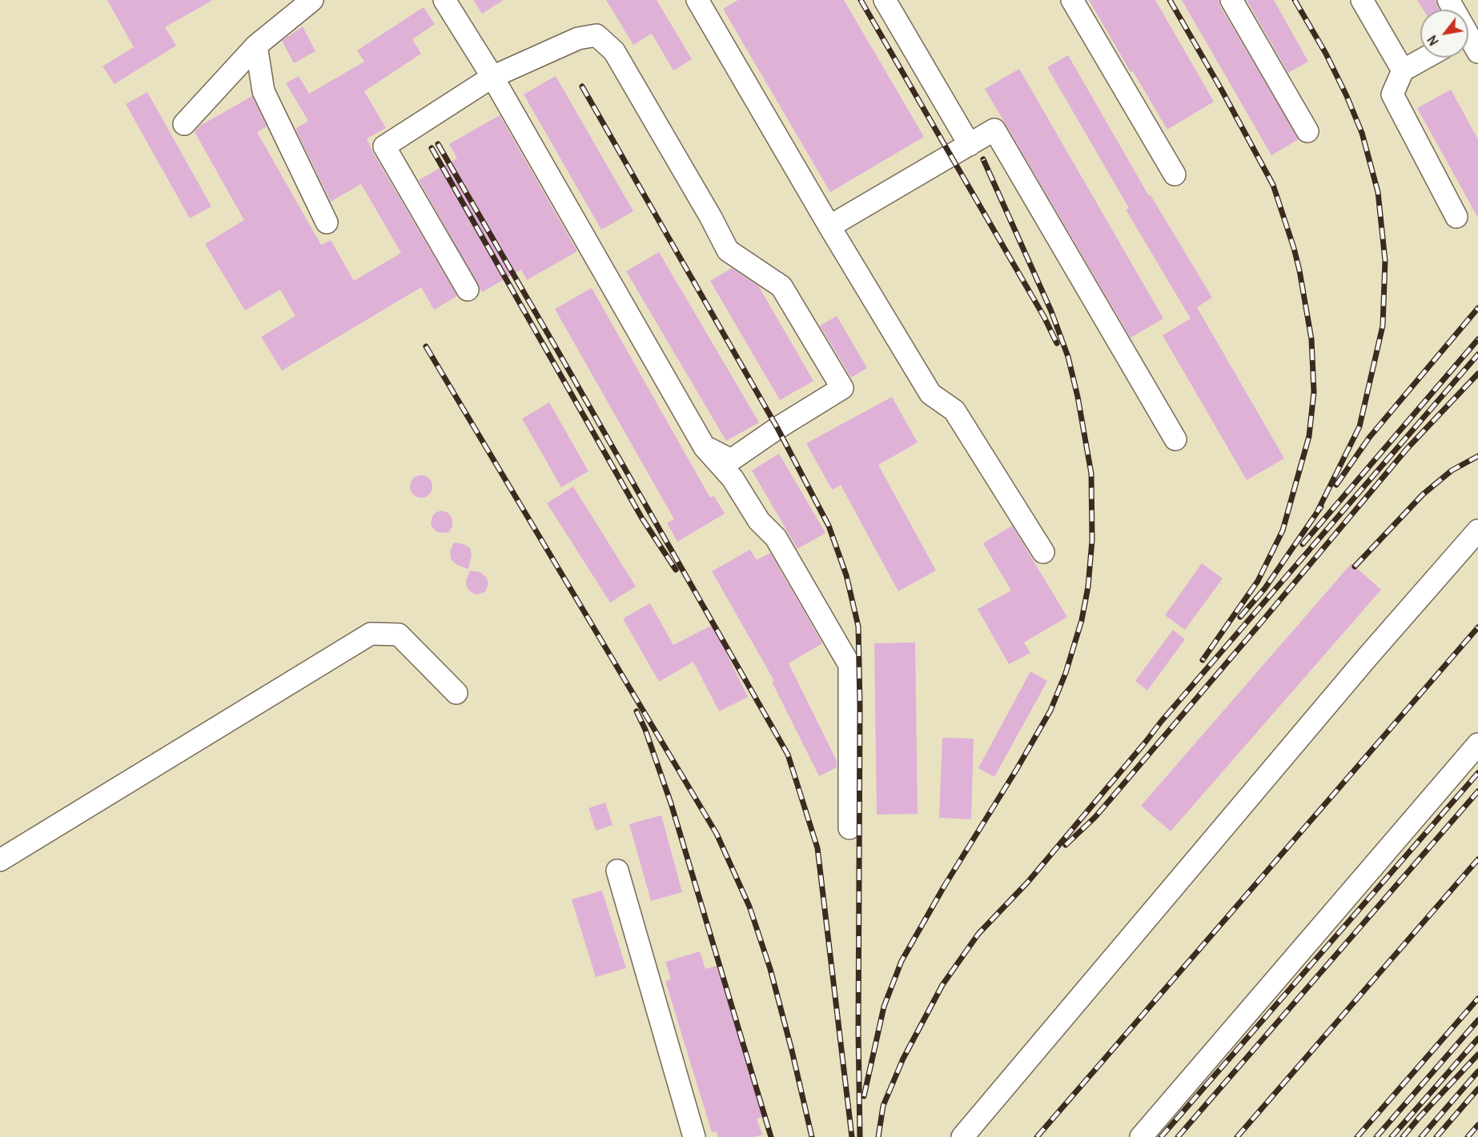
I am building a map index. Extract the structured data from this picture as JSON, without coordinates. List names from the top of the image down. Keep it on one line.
{"north":"bottom left"}
